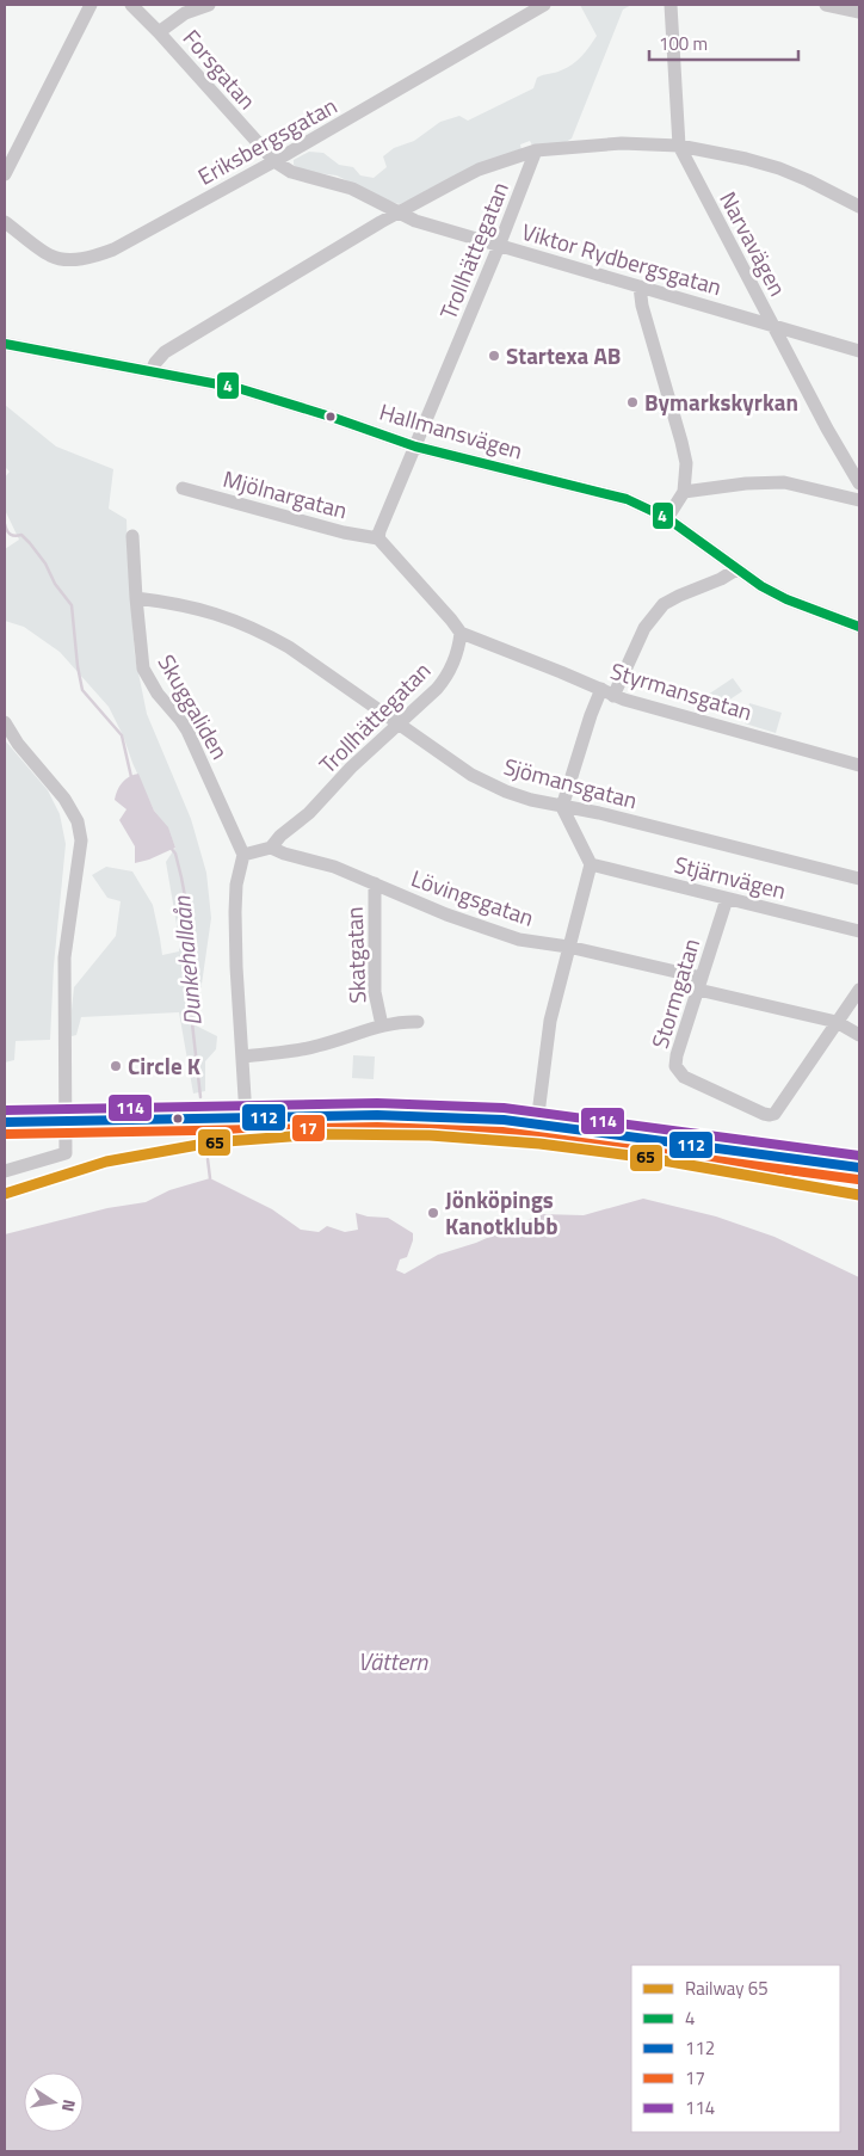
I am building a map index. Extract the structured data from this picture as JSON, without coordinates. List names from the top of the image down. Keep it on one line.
{"streets":{"street":["Forsgatan","Eriksbergsgatan","Narvavägen","Trollhättegatan","Viktor Rydbergsgatan","Hallmansvägen","Mjölnargatan","Styrmansgatan","Skuggaliden","Sjömansgatan","Stjärnvägen","Lövingsgatan","Skatgatan","Stormgatan"]},"crossings":[["Forsgatan","Eriksbergsgatan"],["Forsgatan","Viktor Rydbergsgatan"],["Eriksbergsgatan","Viktor Rydbergsgatan"],["Narvavägen","Viktor Rydbergsgatan"],["Trollhättegatan","Viktor Rydbergsgatan"],["Trollhättegatan","Hallmansvägen"],["Trollhättegatan","Mjölnargatan"],["Trollhättegatan","Styrmansgatan"],["Trollhättegatan","Sjömansgatan"],["Trollhättegatan","Lövingsgatan"],["Skuggaliden","Sjömansgatan"],["Stjärnvägen","Stormgatan"],["Lövingsgatan","Skatgatan"],["Lövingsgatan","Stormgatan"]],"water":["Dunkehallaån","Vättern"],"places":["Startexa AB","Bymarkskyrkan","Circle K","Jönköpings Kanotklubb"],"lines":["transit line 4","transit line 114","transit line 112","transit line 17","rail line 65"],"legend":["Railway 65","4","112","17","114"],"scale_bar":"100 m","north":"right"}
